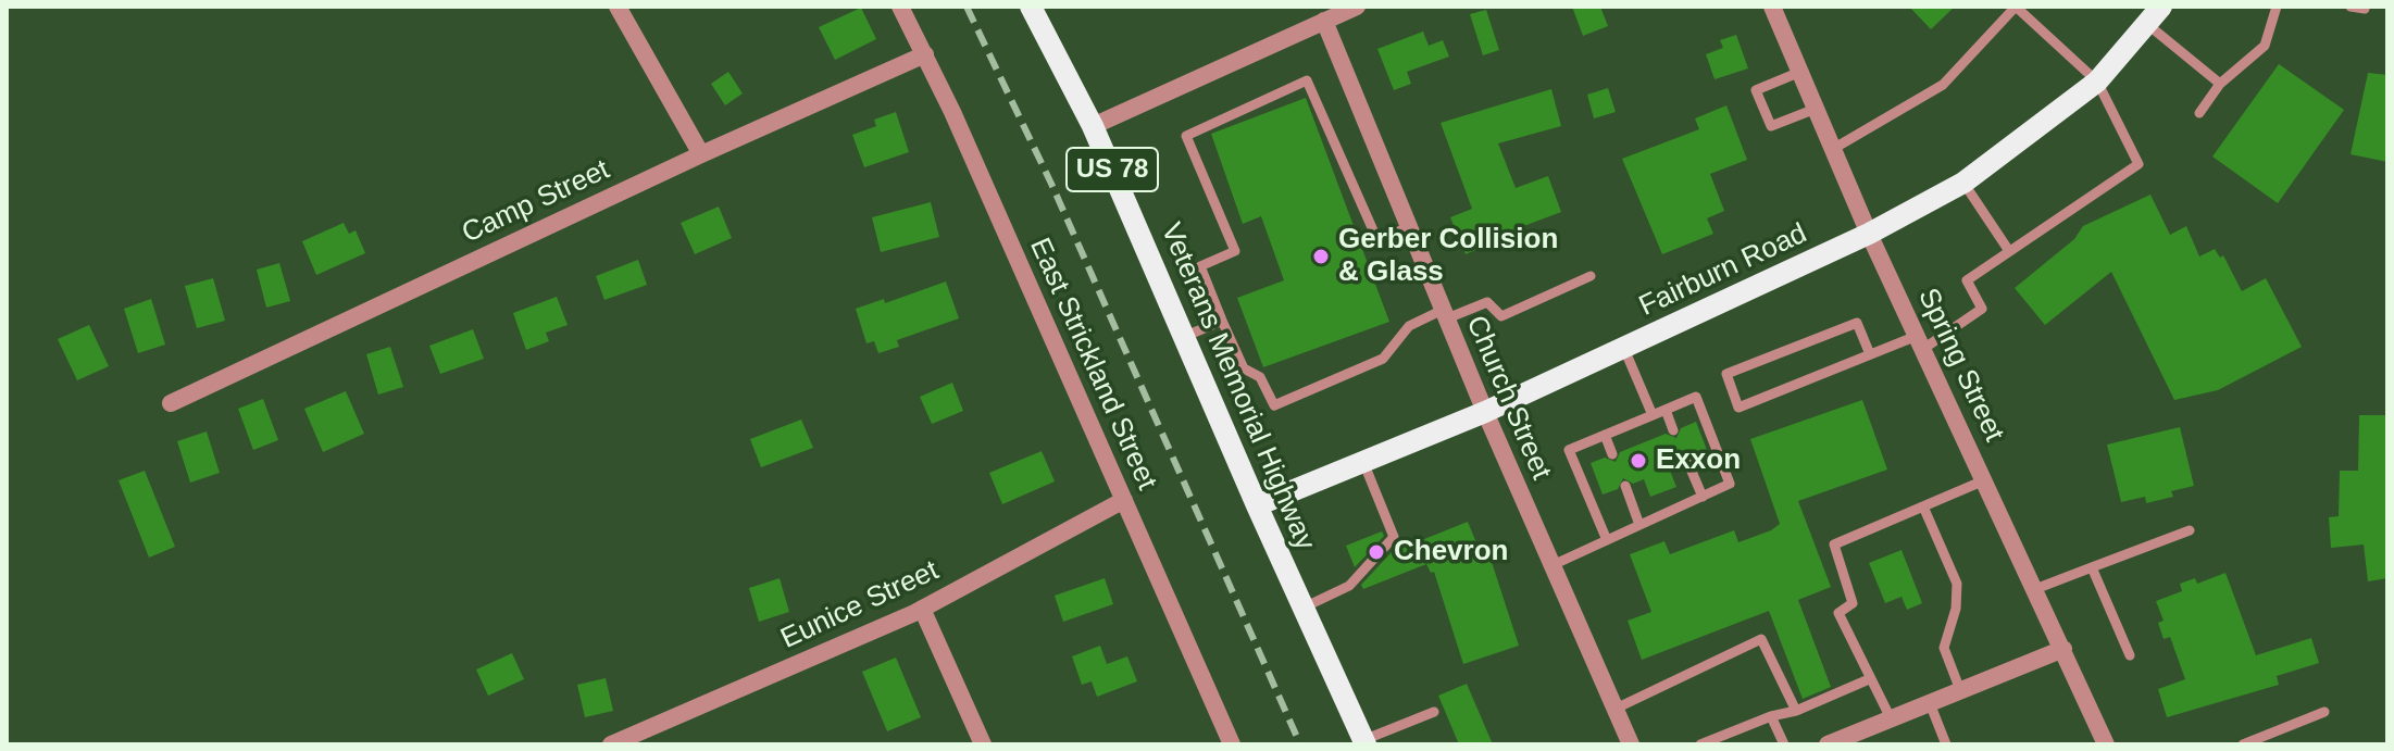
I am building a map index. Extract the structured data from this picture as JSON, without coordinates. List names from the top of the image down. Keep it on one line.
{"streets":{"main road":["US 78","Fairburn Road","Veterans Memorial Highway"],"street":["Camp Street","East Strickland Street","Spring Street","Church Street","Eunice Street"]},"crossings":[["Camp Street","East Strickland Street"],["Fairburn Road","Spring Street"],["Fairburn Road","Veterans Memorial Highway"],["Fairburn Road","Church Street"],["East Strickland Street","Eunice Street"]],"places":["Gerber Collision & Glass","Exxon","Chevron"]}
